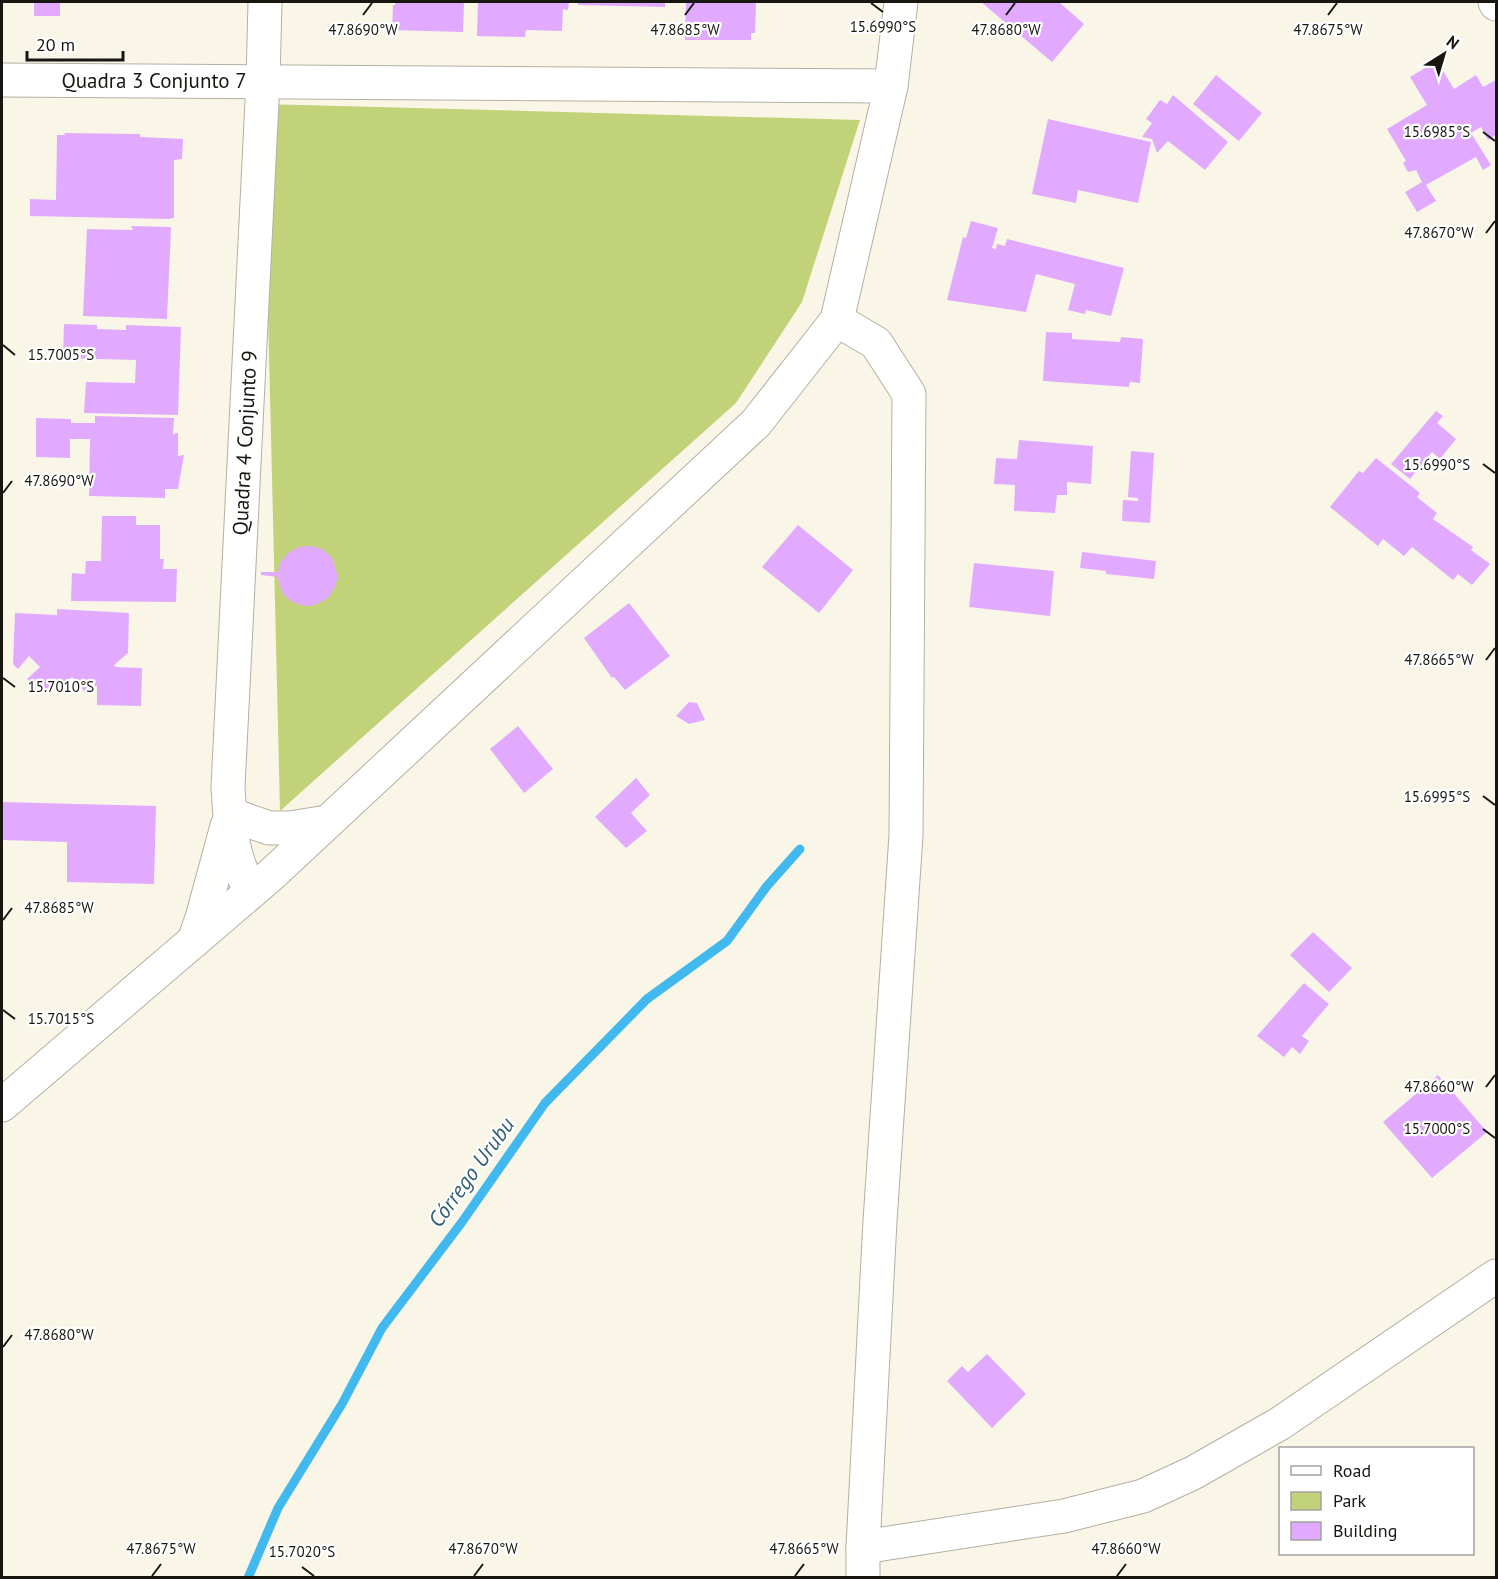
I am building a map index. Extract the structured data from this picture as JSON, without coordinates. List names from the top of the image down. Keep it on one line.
{"streets":{"street":["Quadra 3 Conjunto 7","Quadra 4 Conjunto 9"]},"crossings":[["Quadra 3 Conjunto 7","Quadra 4 Conjunto 9"]],"water":["Córrego Urubu"],"legend":["Road","Park","Building"],"scale_bar":"20 m","north":"top right","coordinates":["15.6990°S","47.8690°W","47.8685°W","47.8680°W","47.8675°W","15.6985°S","47.8670°W","15.7005°S","47.8665°W","15.7010°S","15.6995°S","15.7015°S","47.8660°W","15.7000°S","15.7020°S"]}
